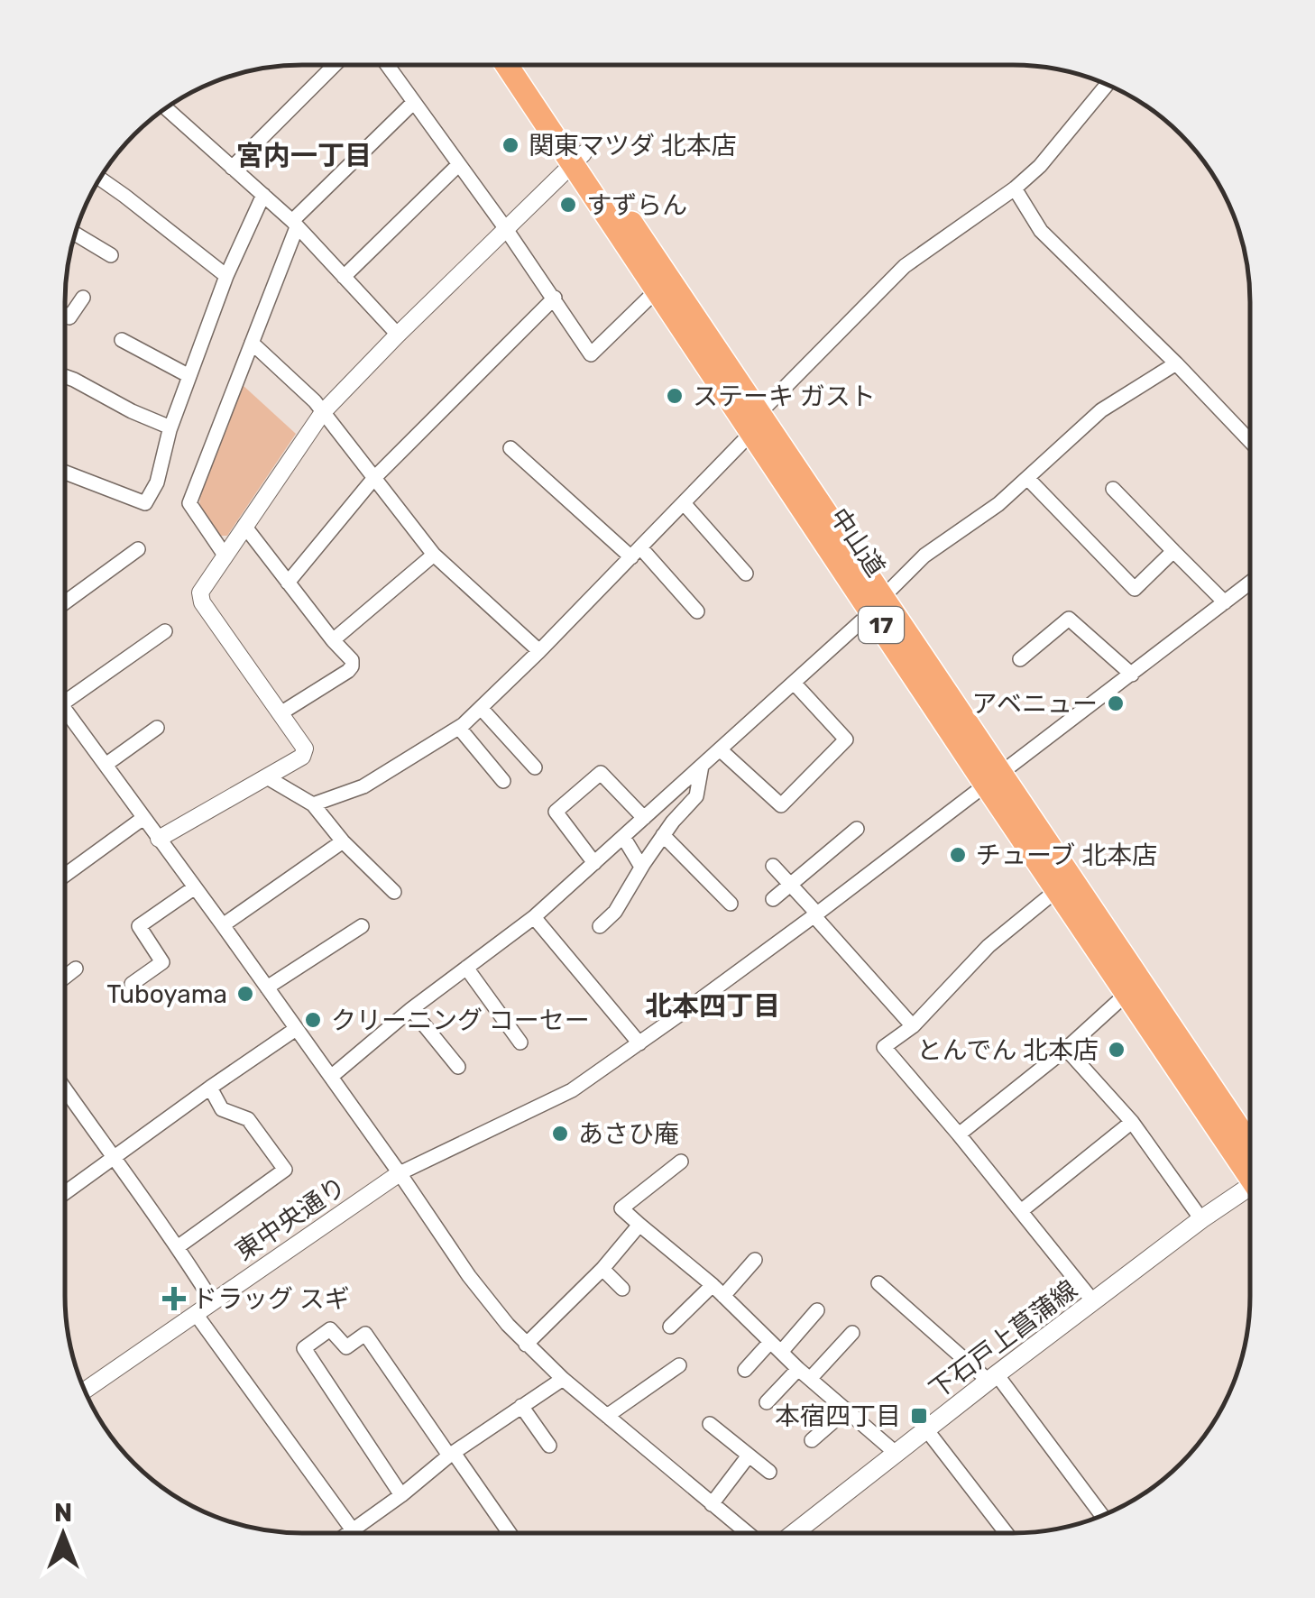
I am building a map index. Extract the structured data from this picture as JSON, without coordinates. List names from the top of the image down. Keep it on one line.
{"streets":{"highway":["中山道","17"],"main road":["下石戸上菖蒲線"],"street":["東中央通り"]},"districts":["宮内一丁目","北本四丁目"],"places":{"other":["関東マツダ 北本店","すずらん","ステーキ ガスト","アベニュー","チューブ 北本店","Tuboyama","クリーニング コーセー","とんでん 北本店","あさひ庵"],"health":["ドラッグ スギ"],"transit":["本宿四丁目"]},"north":"top"}
